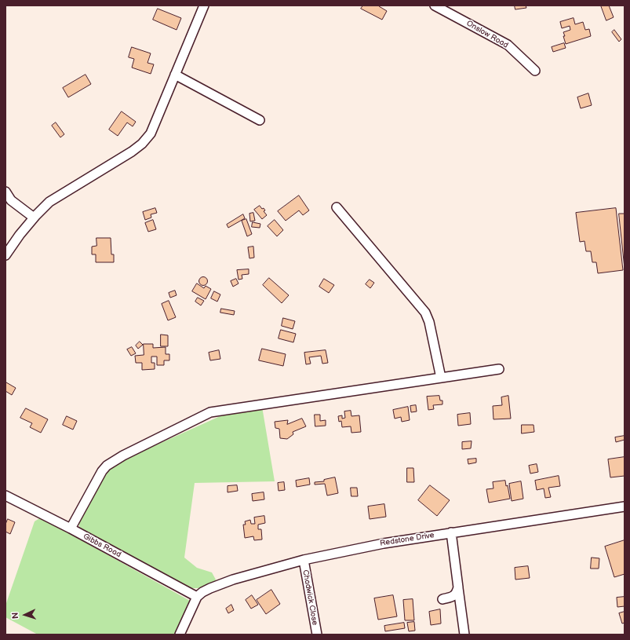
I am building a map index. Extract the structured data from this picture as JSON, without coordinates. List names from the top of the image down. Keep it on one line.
{"streets":{"street":["Onslow Road","Redstone Drive","Gibbs Road","Chadwick Close"]},"crossings":[["Redstone Drive","Gibbs Road"],["Redstone Drive","Chadwick Close"]],"north":"left"}
